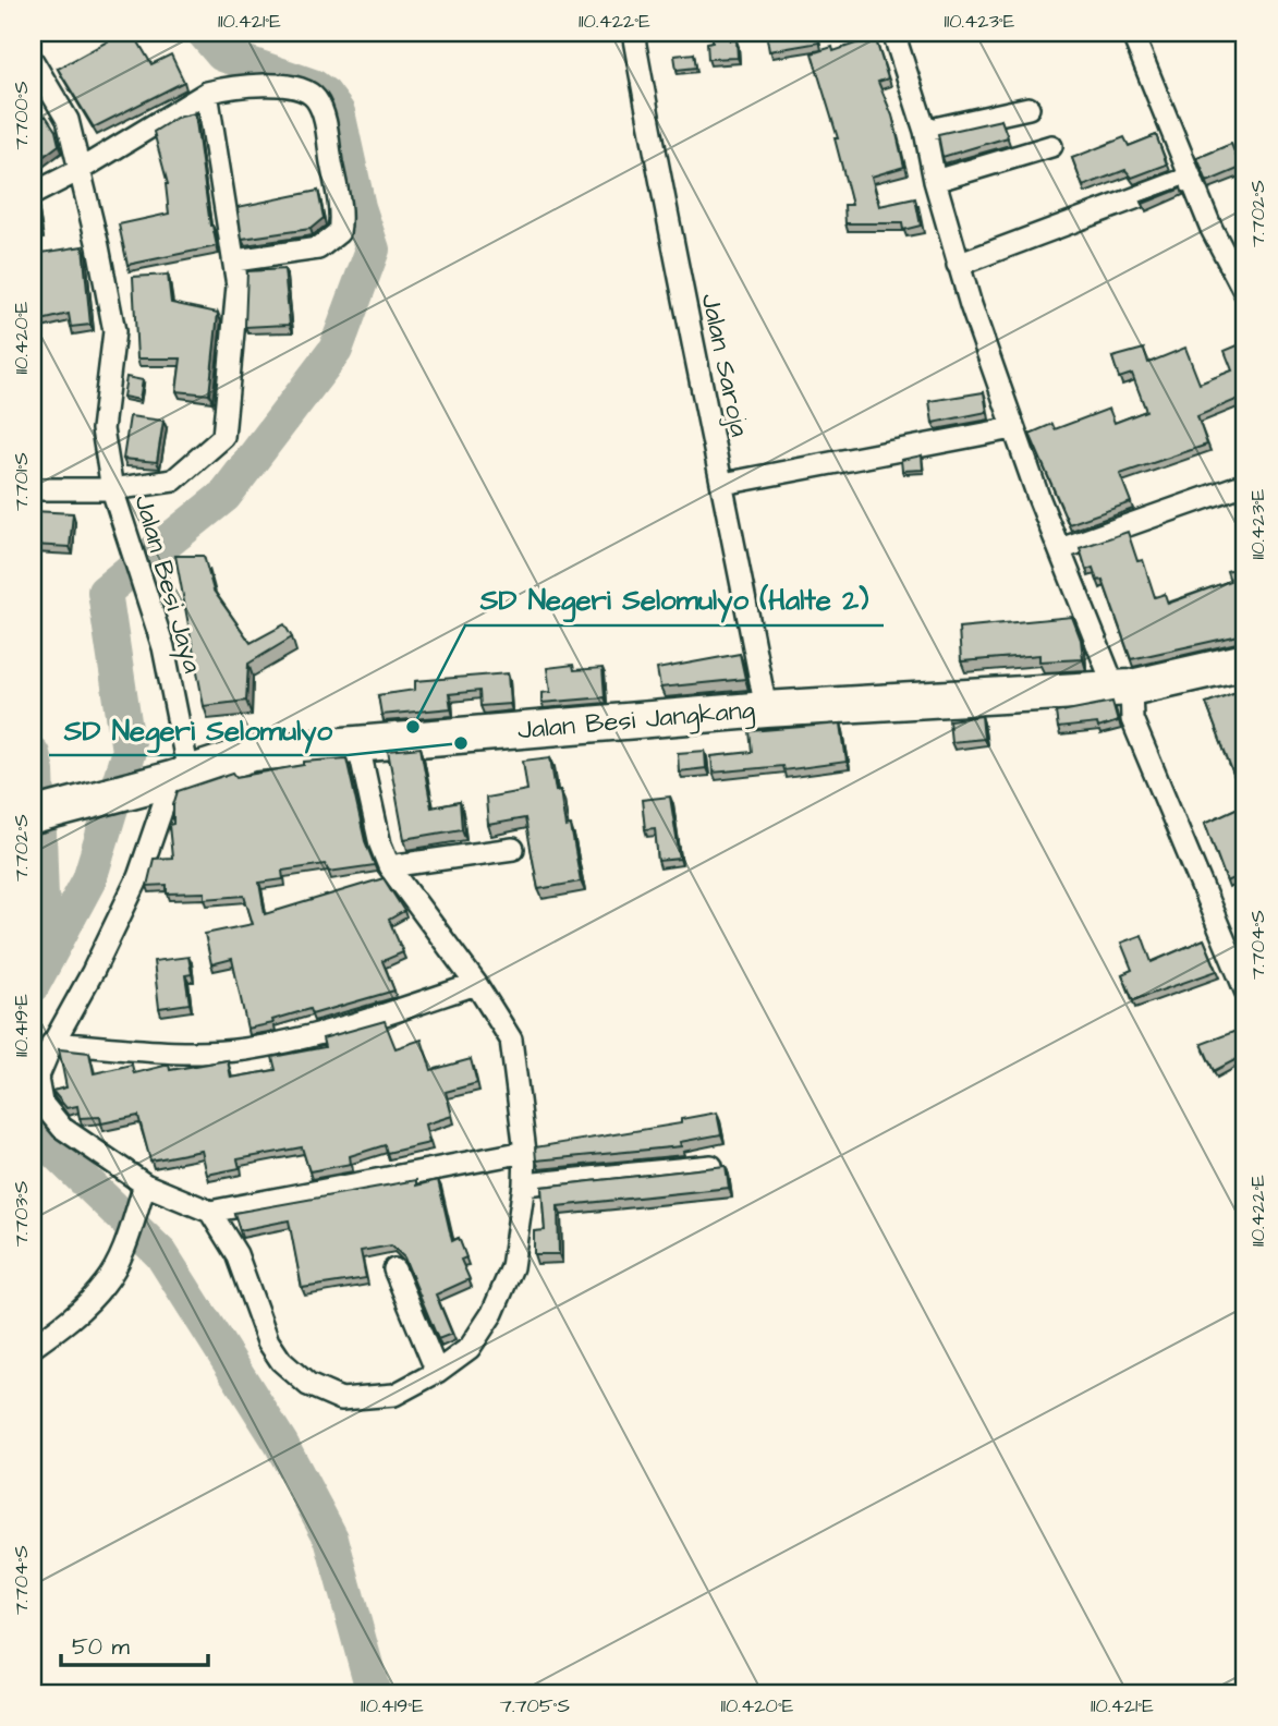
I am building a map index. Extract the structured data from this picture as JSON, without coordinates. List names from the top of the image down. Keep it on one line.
{"streets":{"main road":["Jalan Besi Jangkang"],"street":["Jalan Saroja","Jalan Besi Jaya"]},"crossings":[["Jalan Saroja","Jalan Besi Jangkang"],["Jalan Besi Jaya","Jalan Besi Jangkang"]],"places":["SD Negeri Selomulyo (Halte 2)","SD Negeri Selomulyo"],"scale_bar":"50 m","coordinates":["110.421°E","110.422°E","110.423°E","7.700°S","7.702°S","110.420°E","7.701°S","7.704°S","110.419°E","7.703°S","7.705°S"]}
